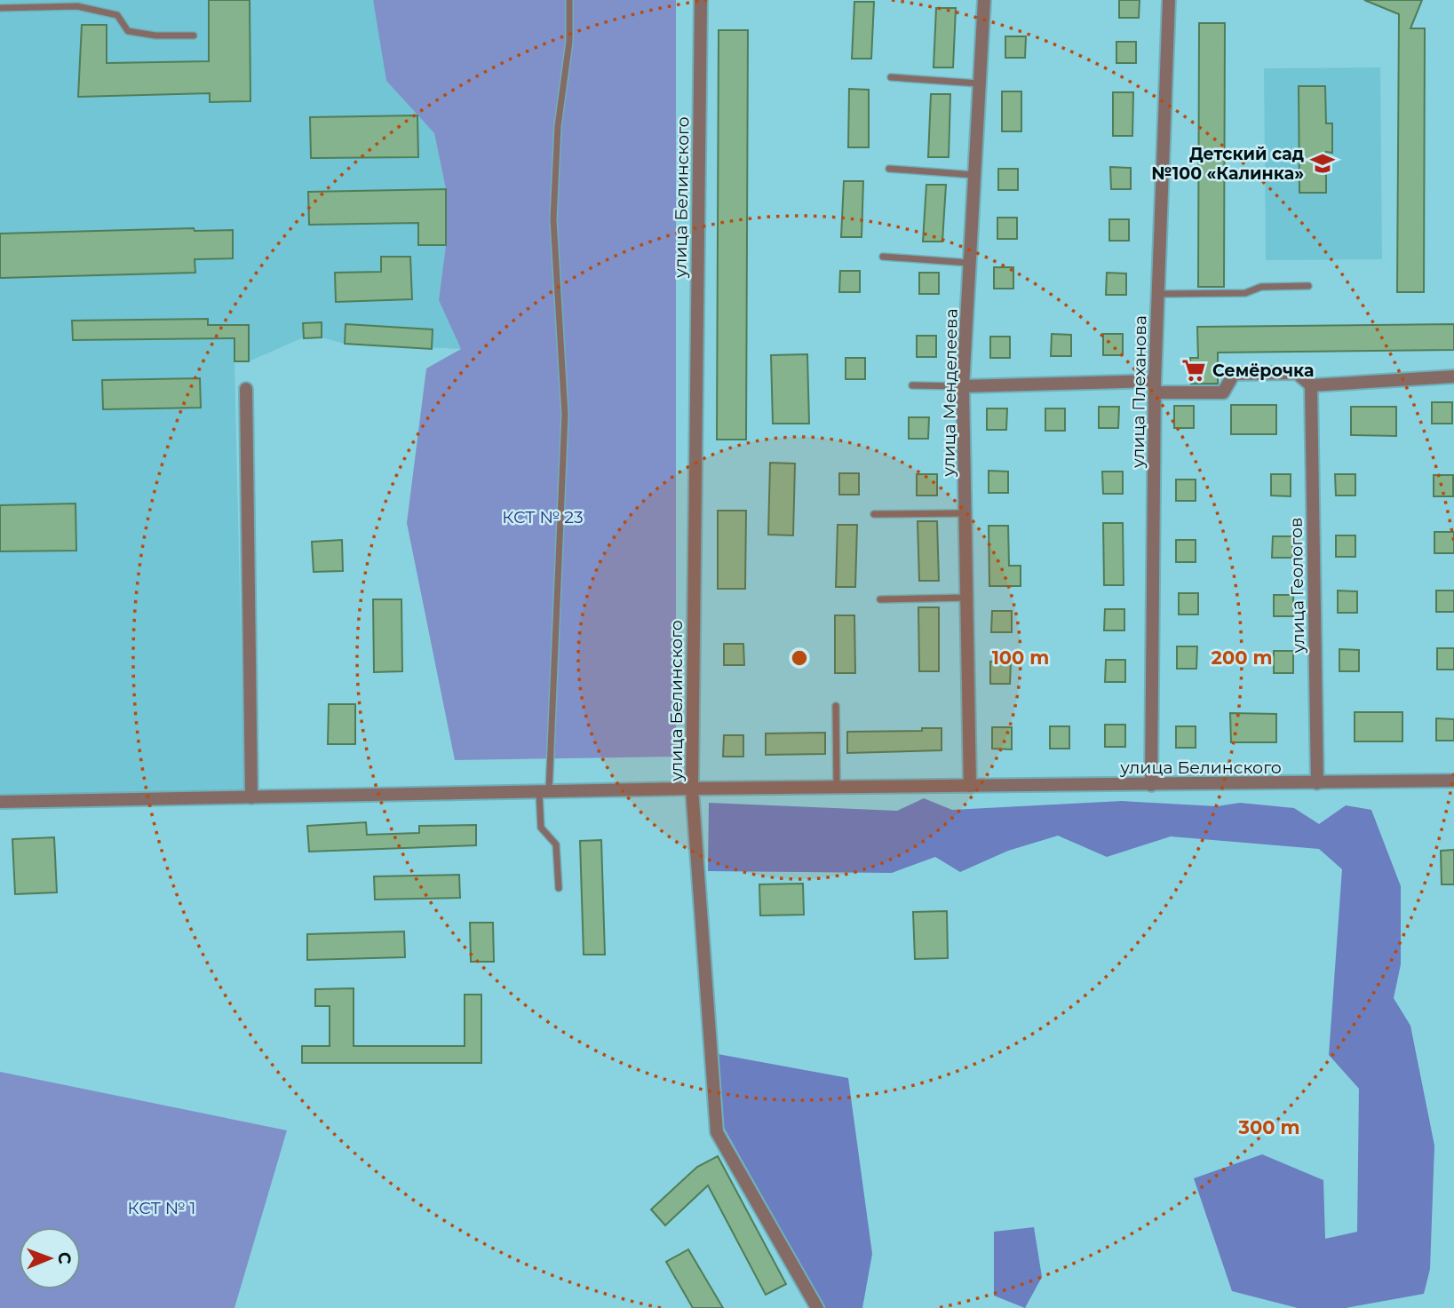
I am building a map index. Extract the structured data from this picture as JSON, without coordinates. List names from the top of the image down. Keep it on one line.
{"streets":{"street":["улица Белинского","улица Плеханова","улица Менделеева","улица Геологов"]},"crossings":[["улица Белинского","улица Плеханова"],["улица Белинского","улица Менделеева"],["улица Белинского","улица Геологов"]],"parks":["КСТ № 23","КСТ № 1"],"places":{"school or university":["Детский сад №100 «Калинка»"],"supermarket":["Семёрочка"]},"north":"right","rings":["100 m","200 m","300 m"]}
